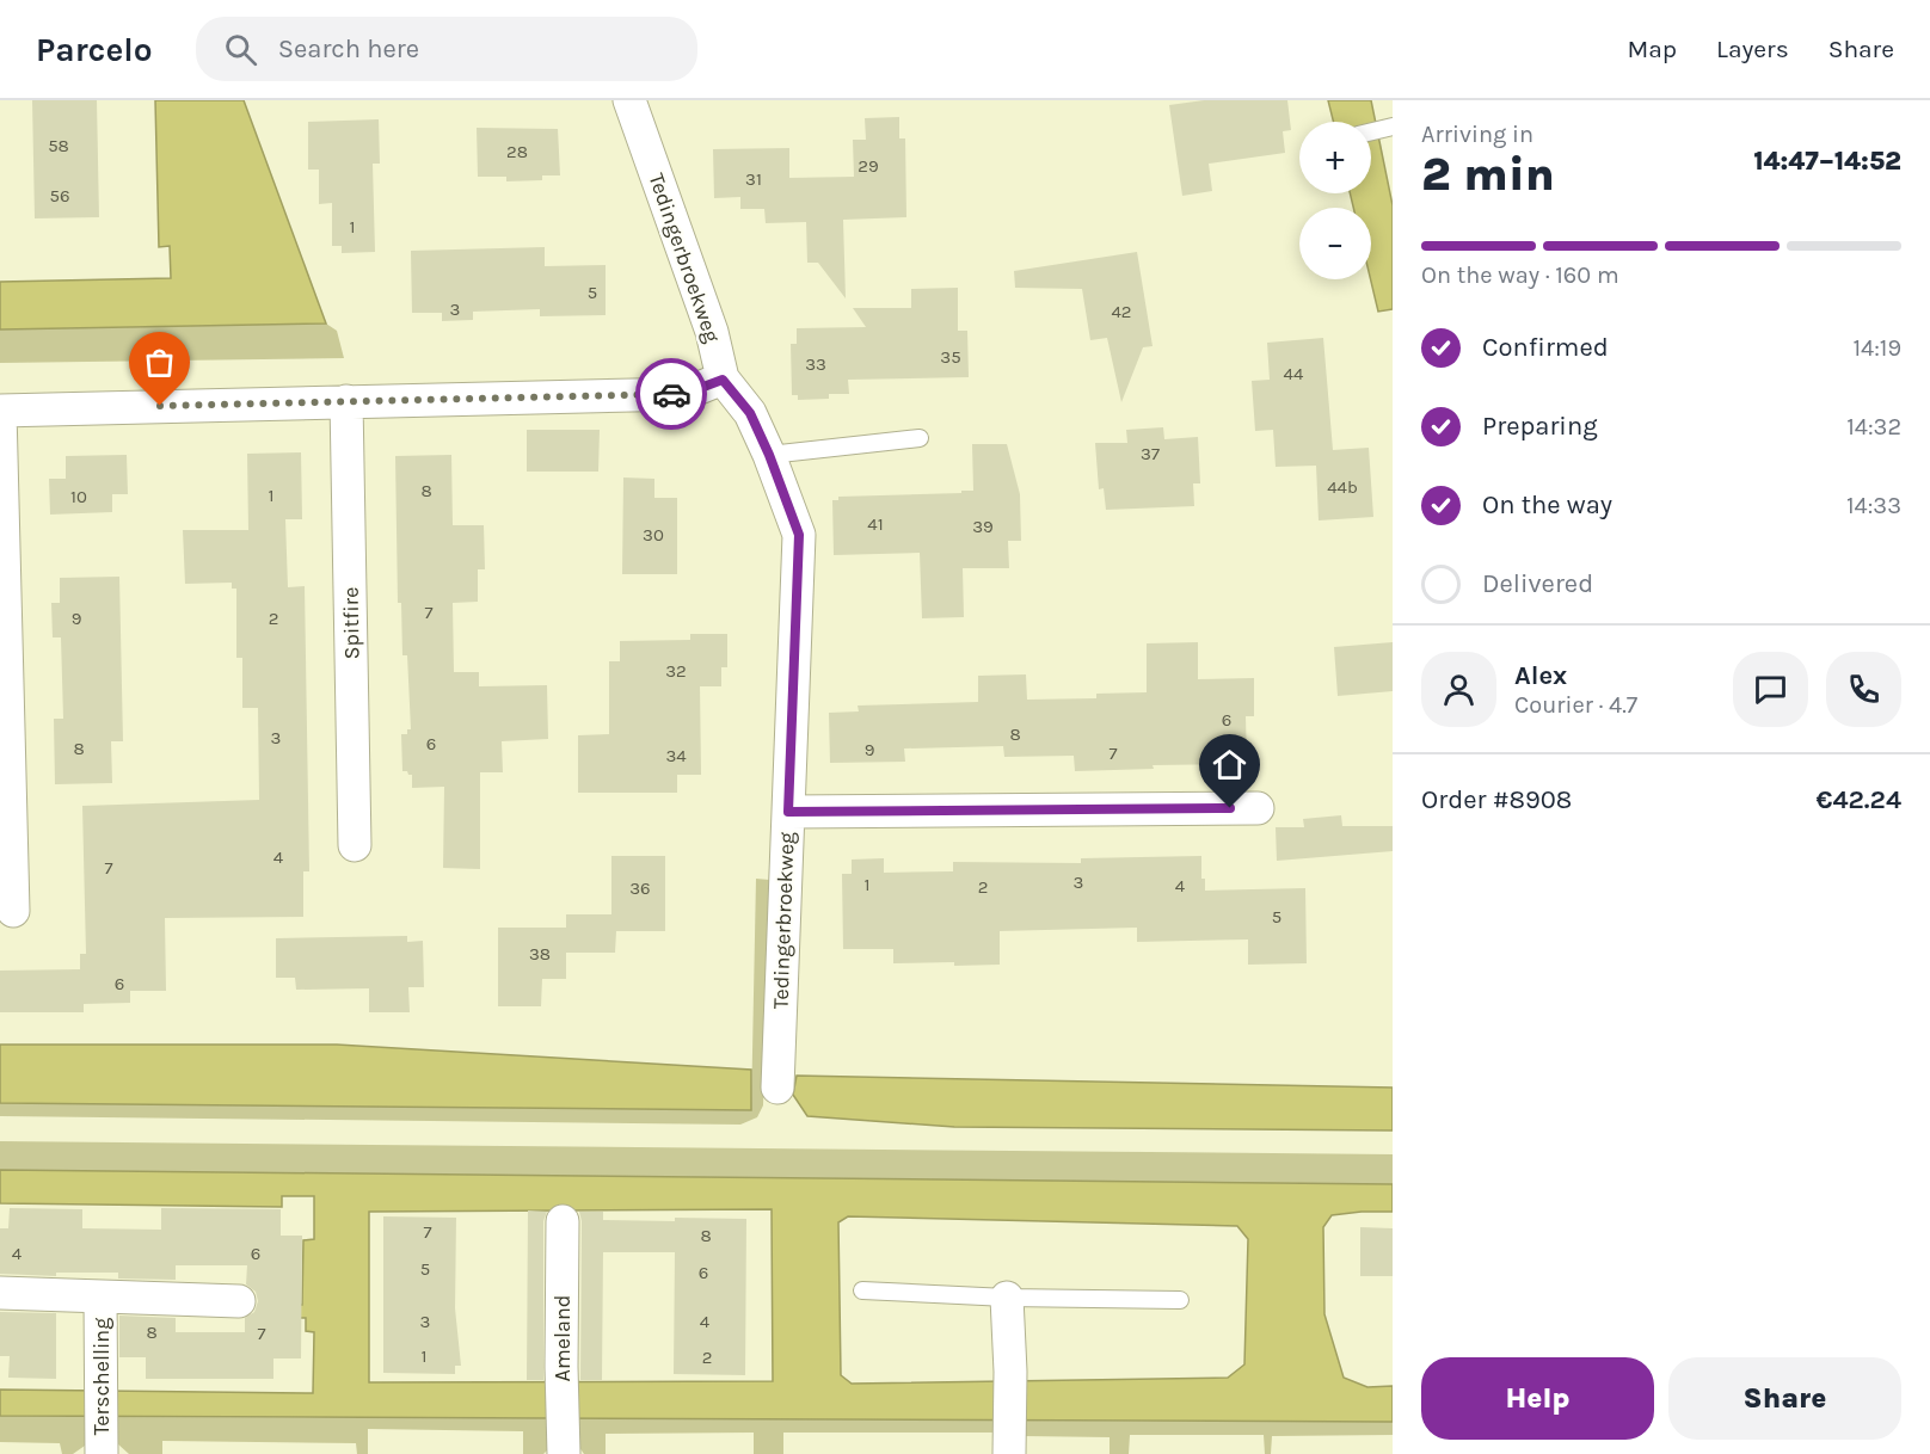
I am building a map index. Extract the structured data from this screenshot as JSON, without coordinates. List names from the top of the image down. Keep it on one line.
{"streets":{"street":["Tedingerbroekweg","Spitfire","Ameland","Terschelling"]},"house_numbers":["58","28","29","31","56","1","5","3","42","35","33","44","37","44b","8","1","10","41","39","30","7","9","2","32","6","8","3","6","8","9","7","34","4","7","3","1","4","2","36","5","38","6","7","8","4","6","5","6","3","4","8","7","1","2"],"page":{"header":"Parcelo","search":"Search here","nav":["Map","Layers","Share"],"heading":["2 min","Arriving in","14:47–14:52"],"panel":["Alex","Courier · 4.7","Order #8908","€42.24"],"map_buttons":["+","−"],"bar":"On the way · 160 m","list":[["Confirmed","14:19"],["Preparing","14:32"],["On the way","14:33"],"Delivered"],"buttons":["Help","Share"]}}
